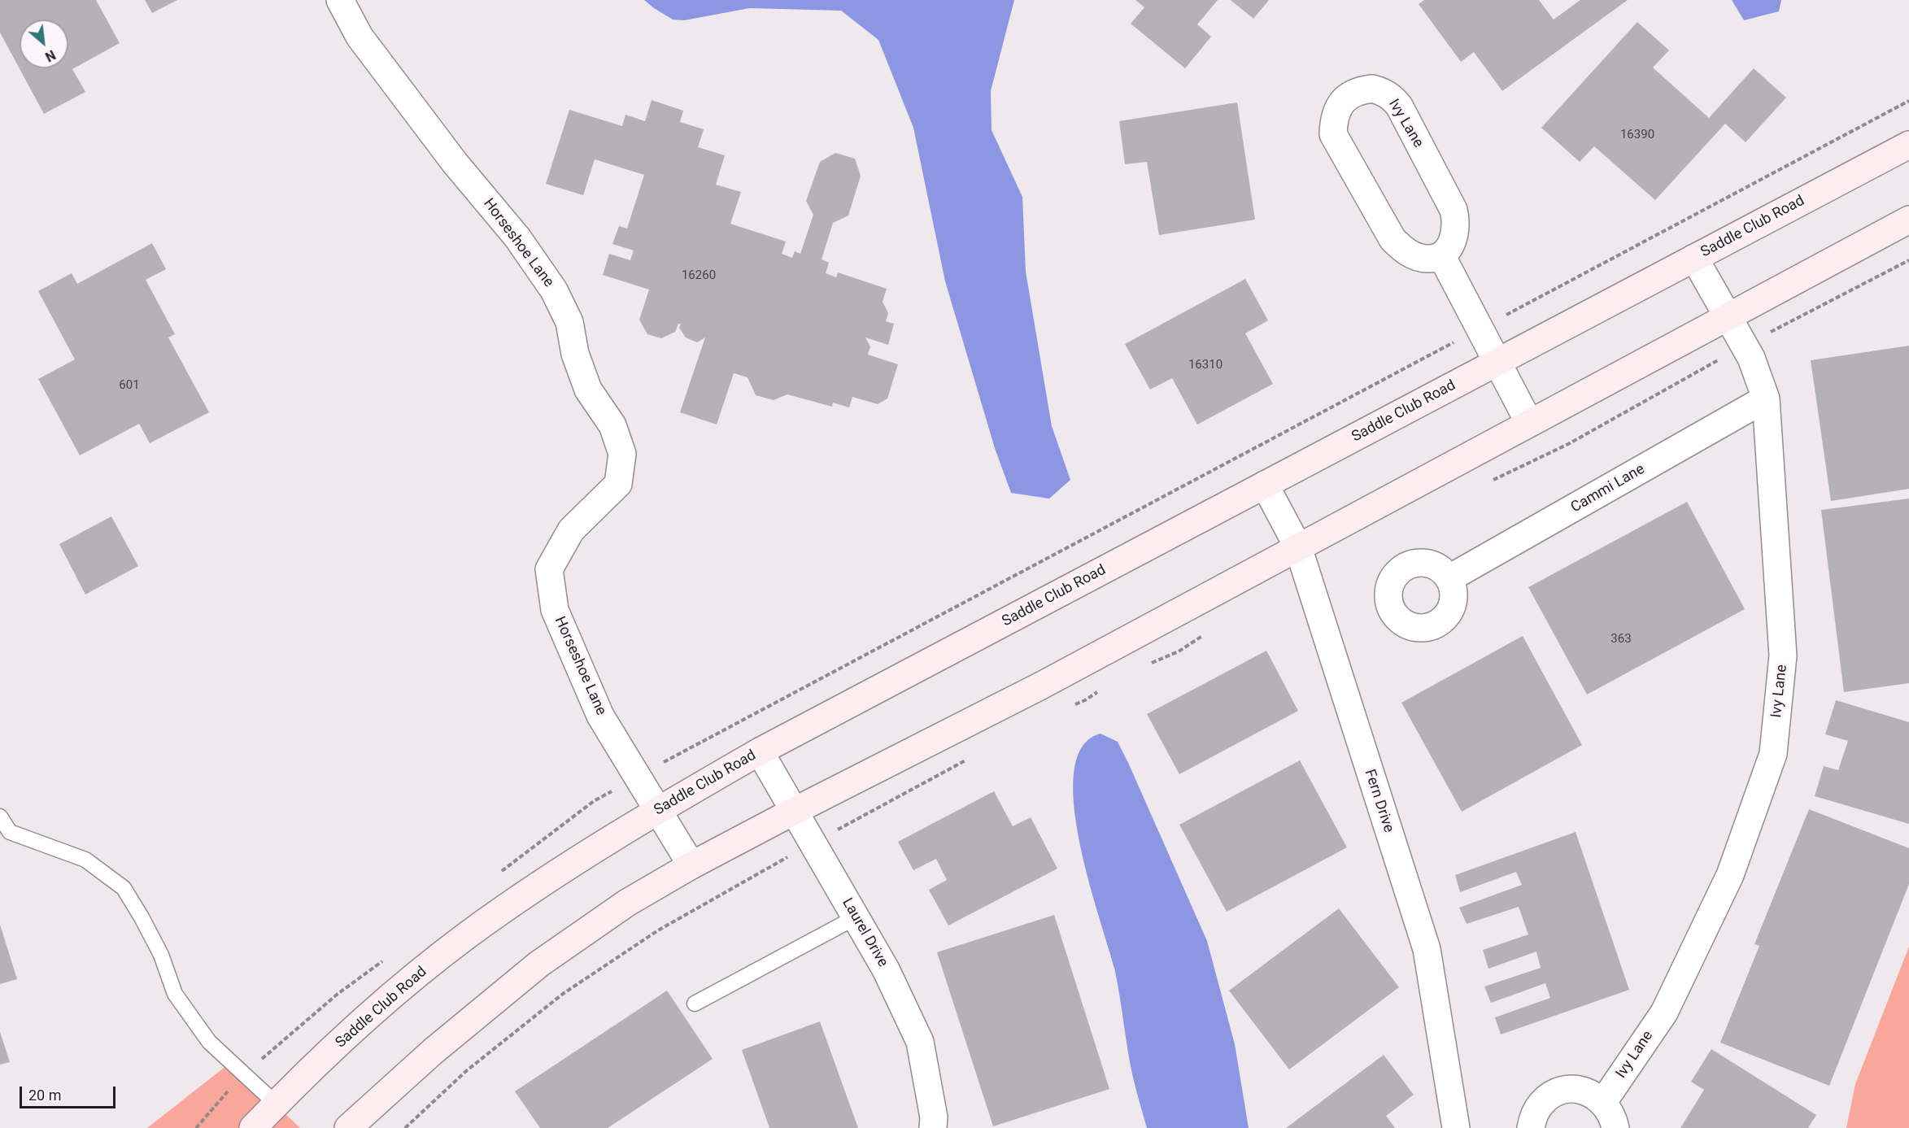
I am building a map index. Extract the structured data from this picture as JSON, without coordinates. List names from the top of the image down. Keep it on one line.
{"streets":{"street":["Ivy Lane","Saddle Club Road","Horseshoe Lane","Cammi Lane","Fern Drive","Laurel Drive"]},"crossings":[["Ivy Lane","Saddle Club Road"],["Ivy Lane","Cammi Lane"],["Saddle Club Road","Horseshoe Lane"],["Saddle Club Road","Fern Drive"],["Saddle Club Road","Laurel Drive"]],"house_numbers":["16390","16260","16310","601","363"],"scale_bar":"20 m","north":"bottom right"}
